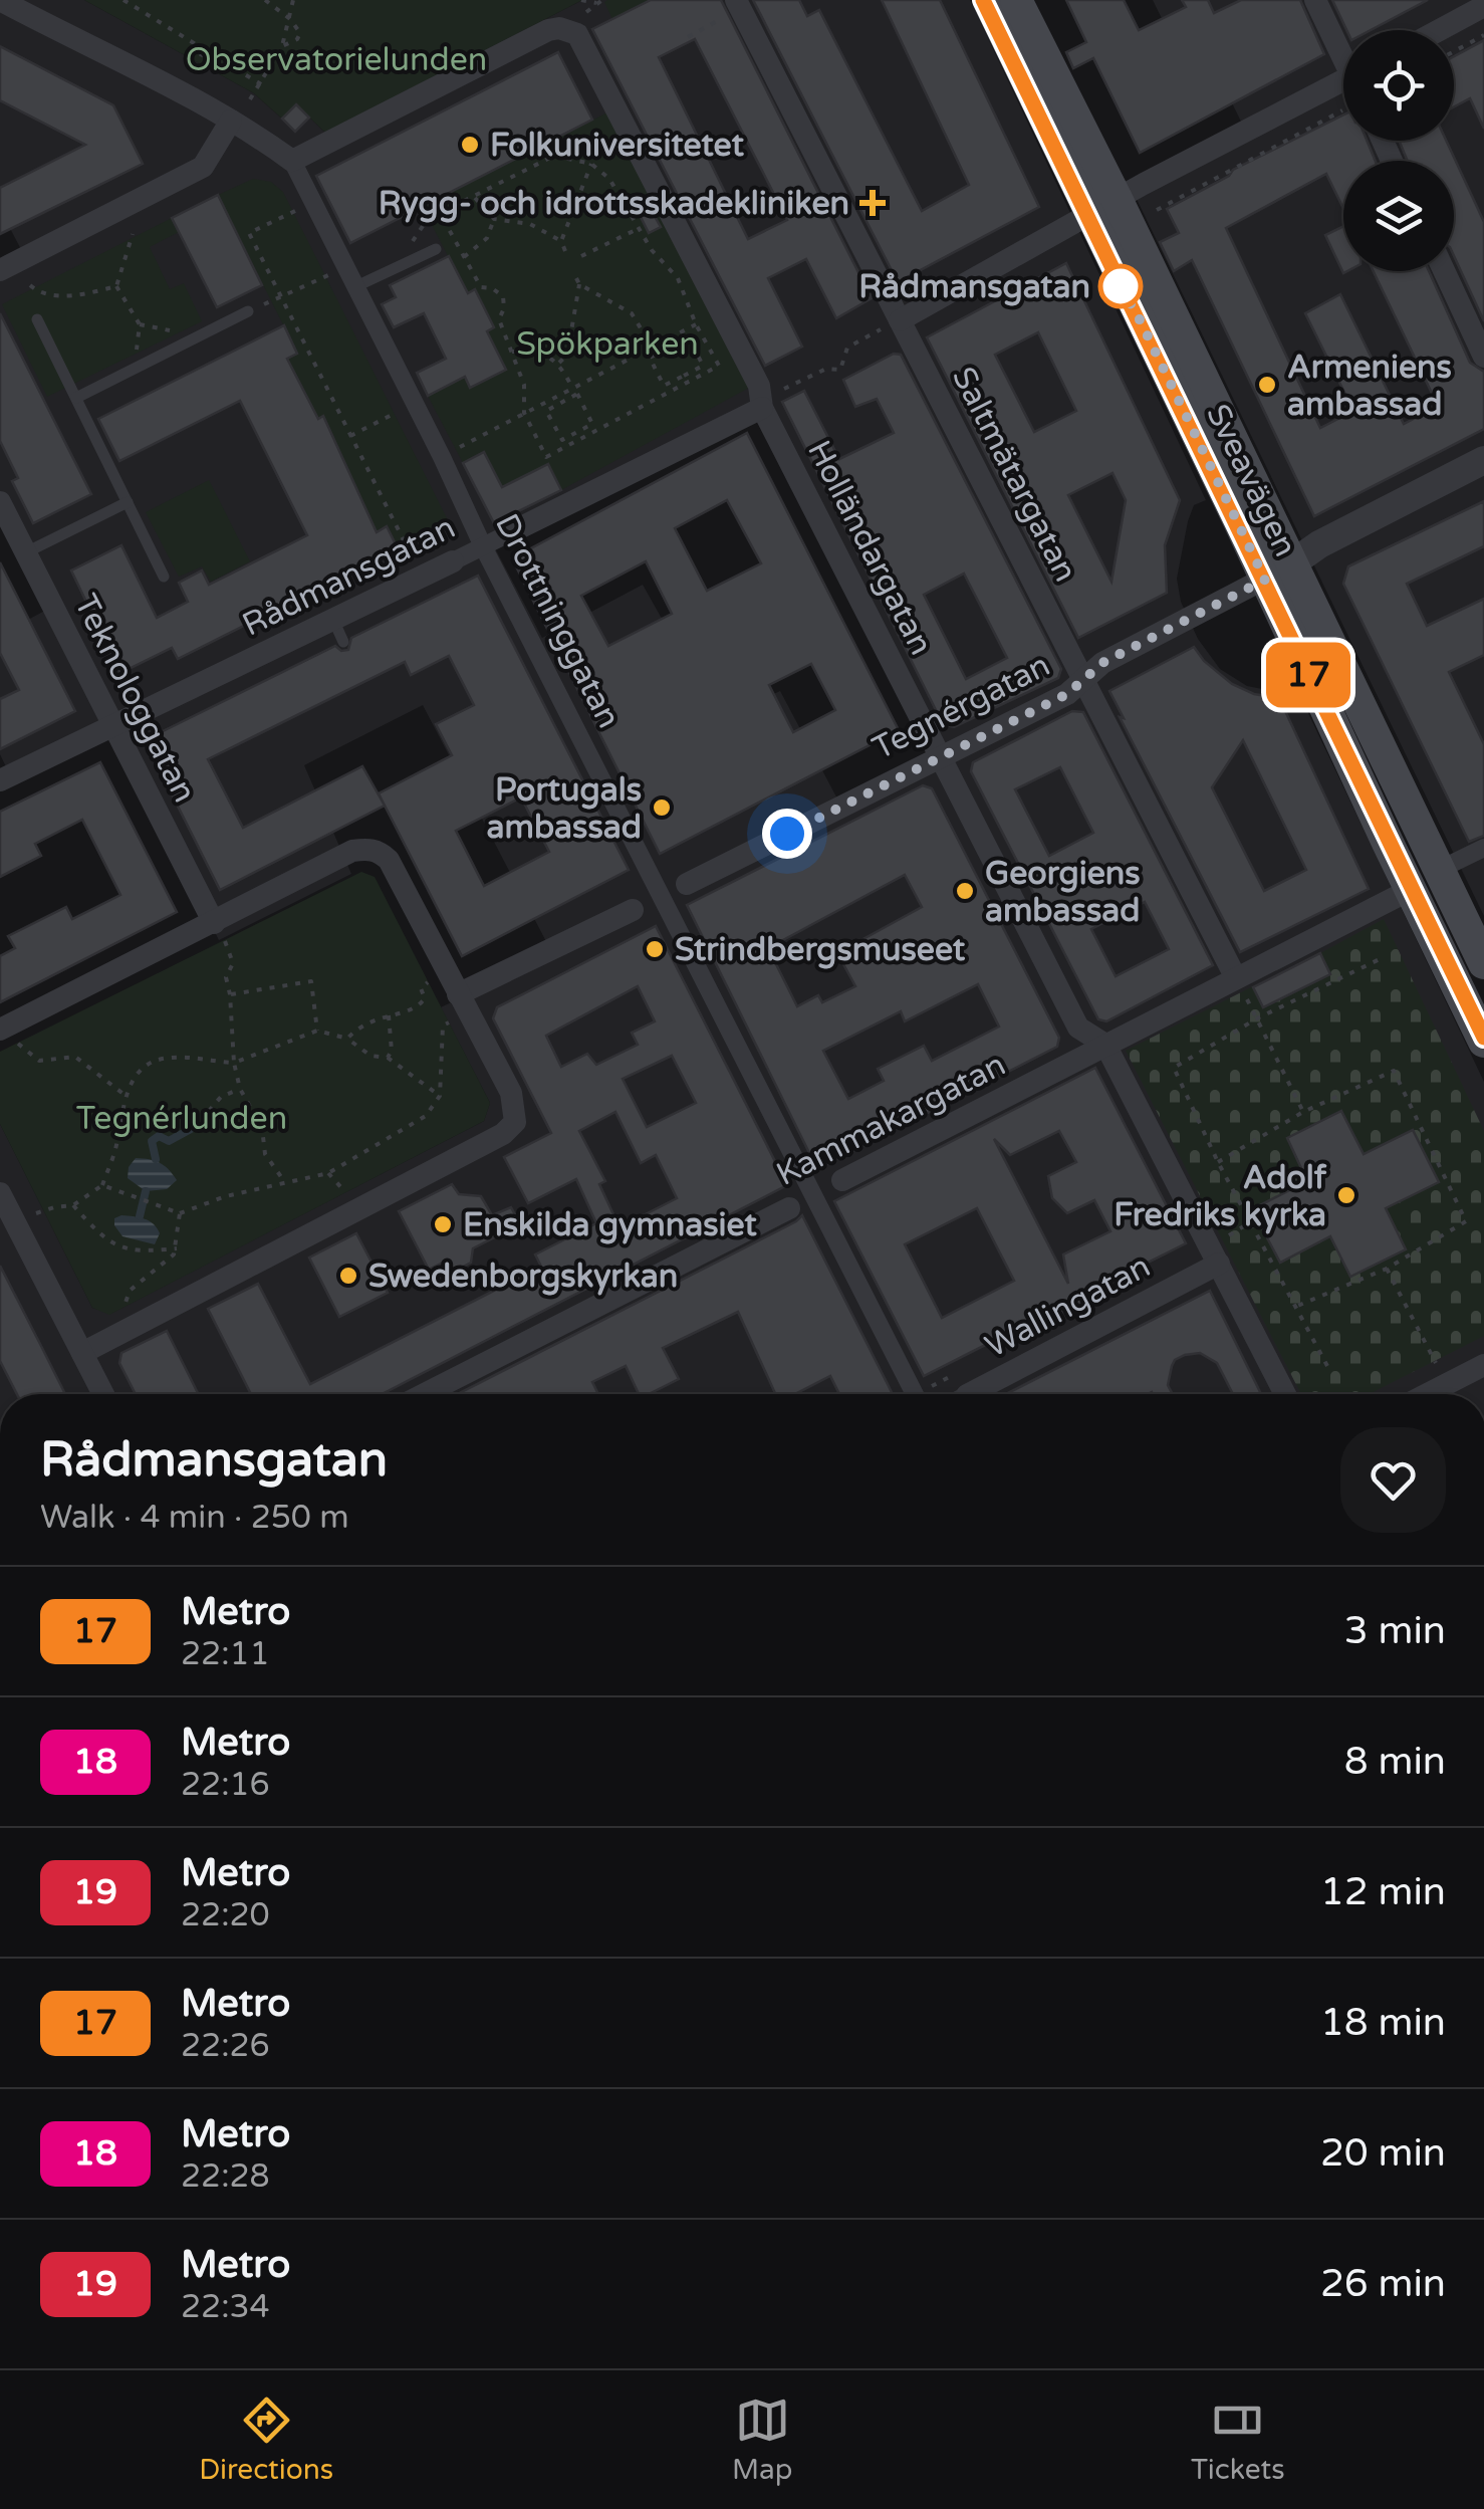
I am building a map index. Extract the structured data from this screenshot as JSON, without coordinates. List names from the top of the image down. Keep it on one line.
{"streets":{"main road":["Sveavägen"],"street":["Saltmätargatan","Holländargatan","Rådmansgatan","Drottninggatan","Teknologgatan","Tegnérgatan","Kammakargatan","Wallingatan"]},"crossings":[["Saltmätargatan","Tegnérgatan"],["Saltmätargatan","Kammakargatan"],["Sveavägen","Tegnérgatan"],["Sveavägen","Kammakargatan"],["Holländargatan","Rådmansgatan"],["Holländargatan","Tegnérgatan"],["Holländargatan","Kammakargatan"],["Holländargatan","Wallingatan"],["Rådmansgatan","Drottninggatan"],["Rådmansgatan","Teknologgatan"],["Drottninggatan","Tegnérgatan"],["Drottninggatan","Kammakargatan"]],"parks":["Observatorielunden","Spökparken","Tegnérlunden"],"places":{"other":["Folkuniversitetet","Rådmansgatan","Armeniens ambassad","Portugals ambassad","Georgiens ambassad","Strindbergsmuseet","Adolf Fredriks kyrka","Enskilda gymnasiet","Swedenborgskyrkan"],"health":["Rygg- och idrottsskadekliniken"]},"lines":["metro line 17"],"page":{"on_map":"17","heading":["Rådmansgatan","Walk · 4 min · 250 m"],"list":[{"mark":"17","name":"Metro","note":"22:11","value":"3 min"},{"mark":"18","name":"Metro","note":"22:16","value":"8 min"},{"mark":"19","name":"Metro","note":"22:20","value":"12 min"},{"mark":"17","name":"Metro","note":"22:26","value":"18 min"},{"mark":"18","name":"Metro","note":"22:28","value":"20 min"},{"mark":"19","name":"Metro","note":"22:34","value":"26 min"}],"tabs":["Directions","Map","Tickets"]}}
